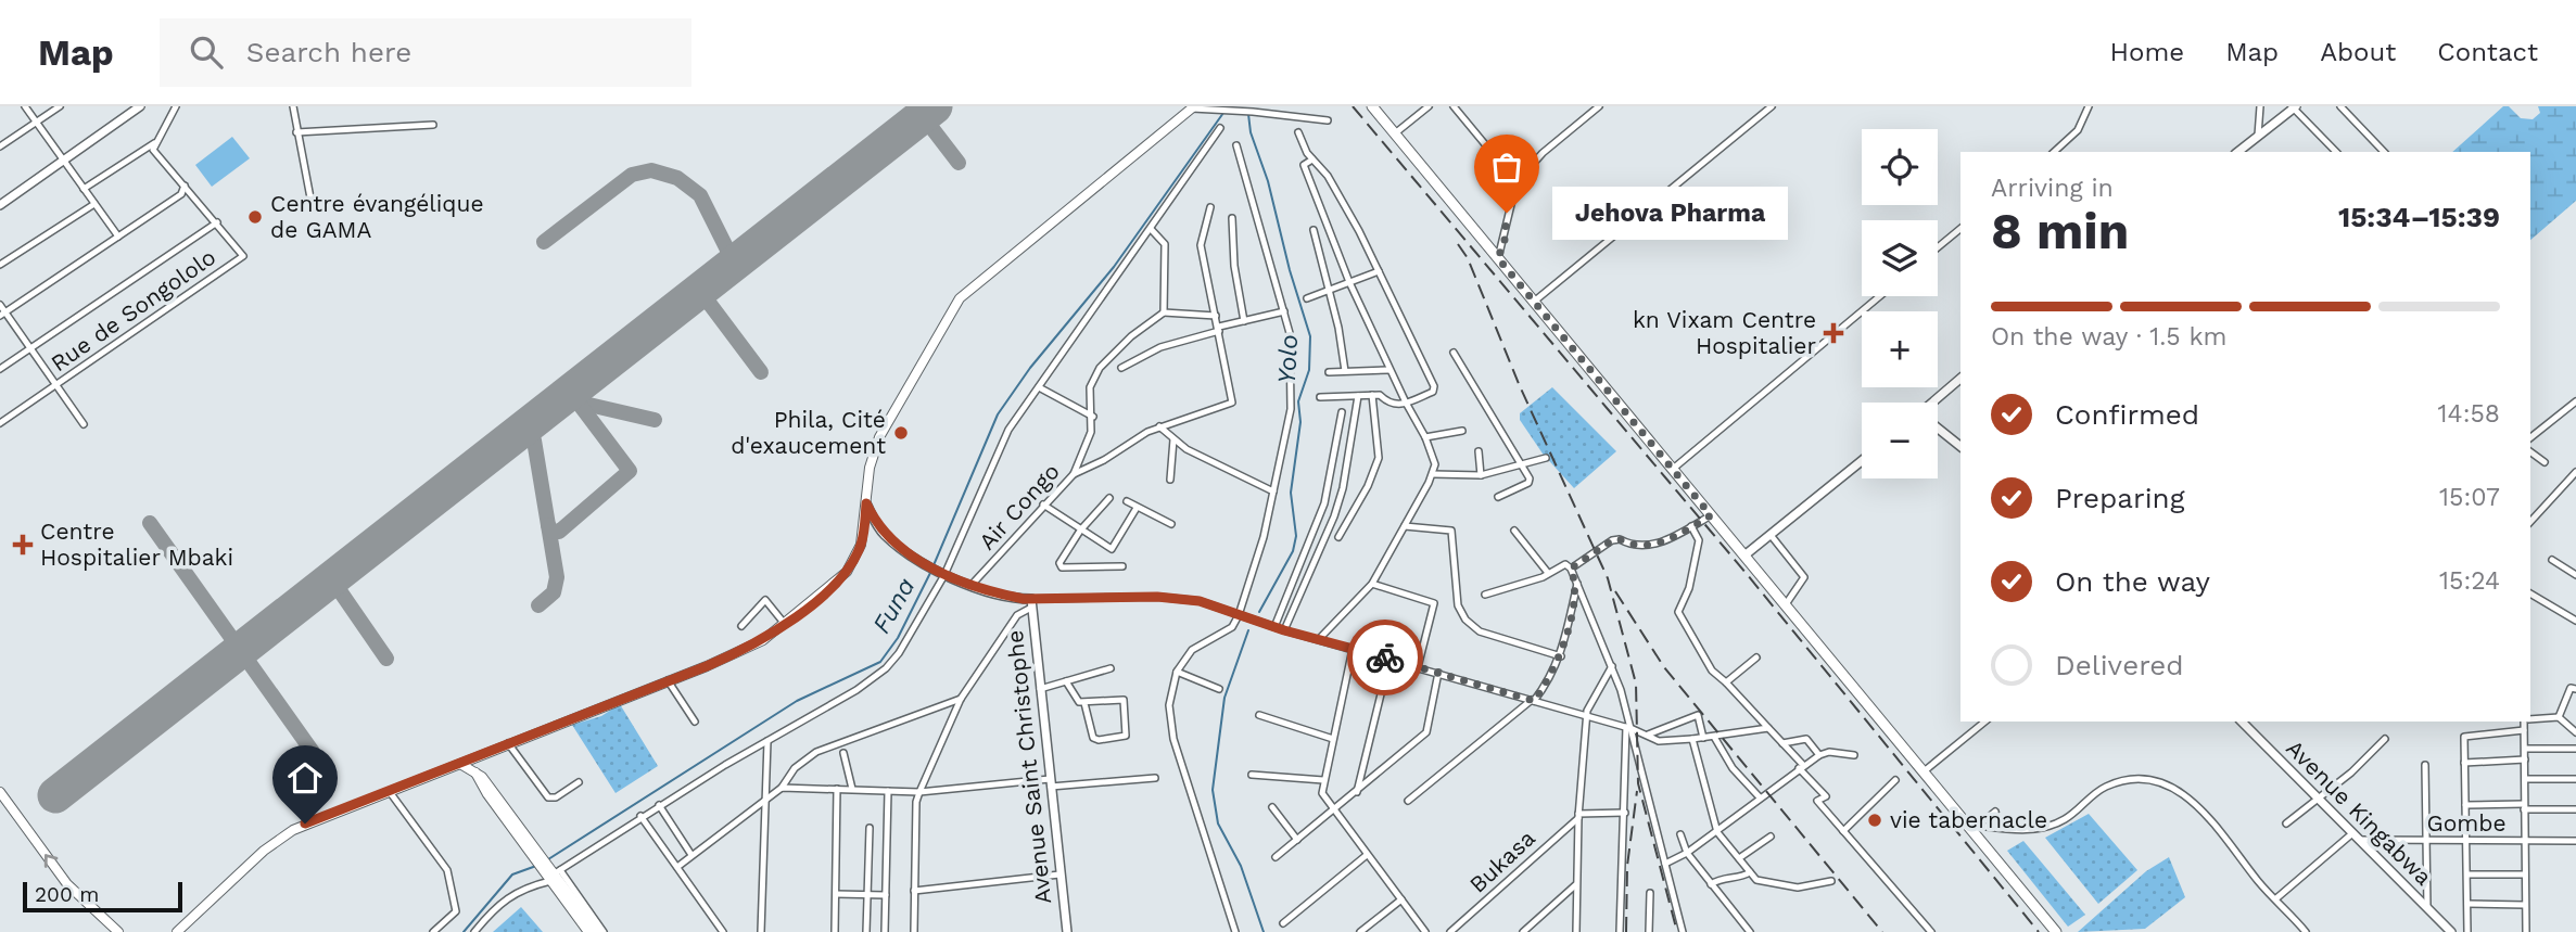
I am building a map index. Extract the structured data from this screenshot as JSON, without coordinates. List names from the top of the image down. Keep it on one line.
{"streets":{"street":["Rue de Songololo","Air Congo","Avenue Saint Christophe","Avenue Kingabwa","Gombe","Bukasa"]},"crossings":[["Avenue Kingabwa","Gombe"]],"water":["Yolo","Funa"],"places":{"other":["Jehova Pharma","Centre évangélique de GAMA","Phila, Cité d'exaucement","vie tabernacle"],"health":["kn Vixam Centre Hospitalier","Centre Hospitalier Mbaki"]},"scale_bar":"200 m","page":{"header":"Map","search":"Search here","nav":["Home","Map","About","Contact"],"map_buttons":["+","−"],"heading":["8 min","Arriving in","15:34–15:39"],"bubble":"Jehova Pharma","bar":"On the way · 1.5 km","list":[["Confirmed","14:58"],["Preparing","15:07"],["On the way","15:24"],"Delivered"],"scale":"200 m"}}
